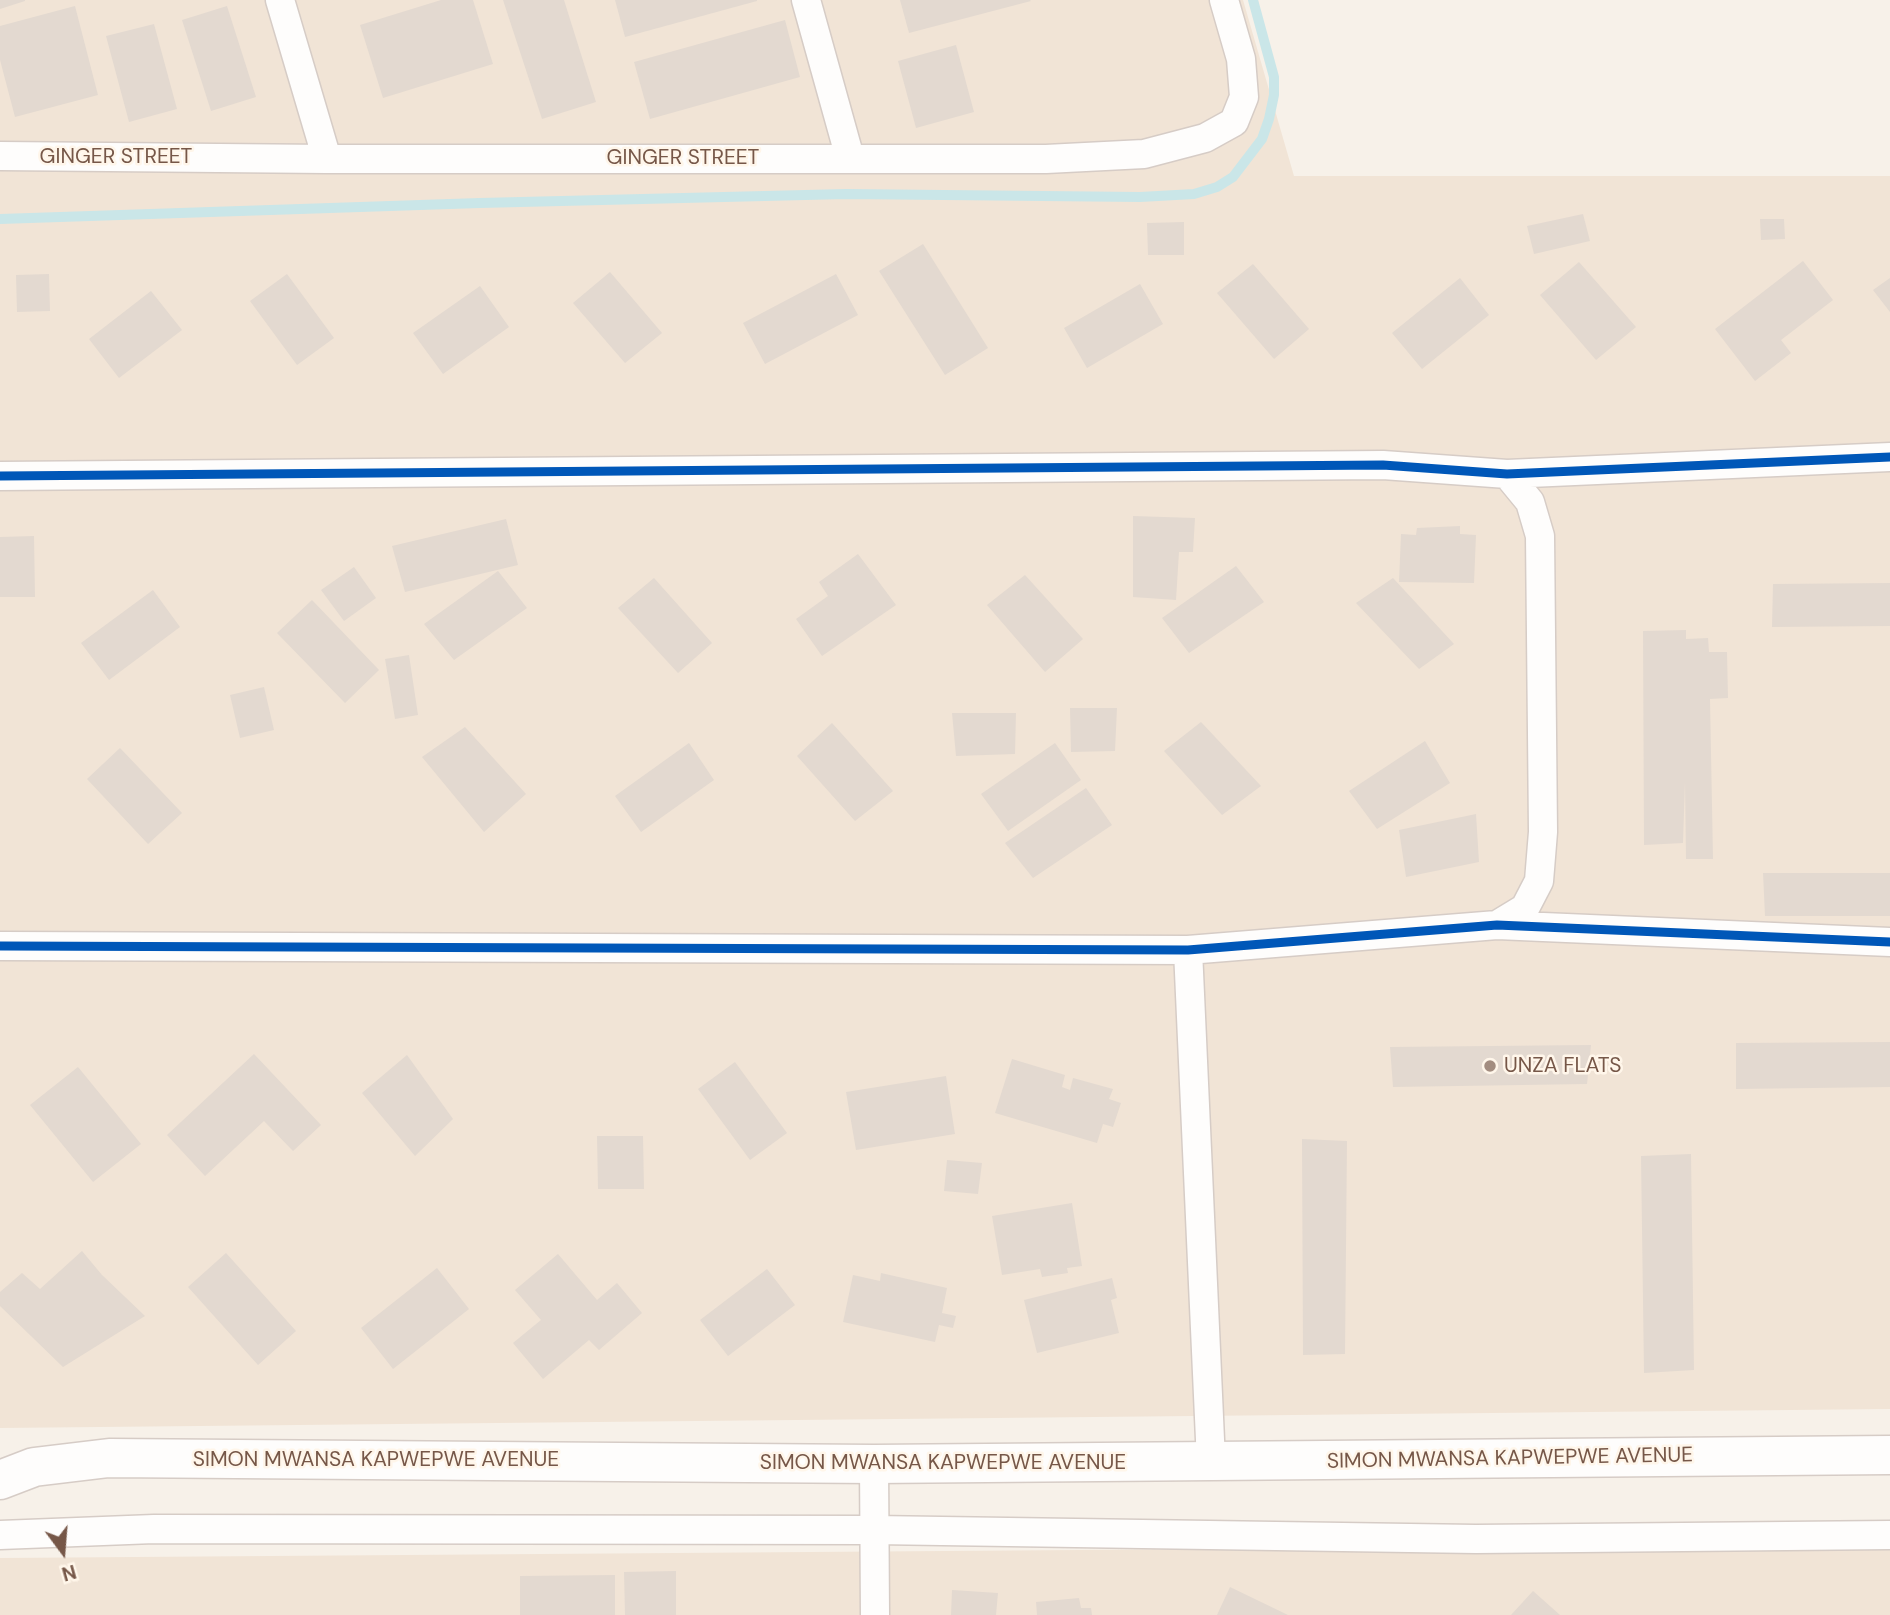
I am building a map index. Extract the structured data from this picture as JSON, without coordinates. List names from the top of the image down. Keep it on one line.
{"streets":{"main road":["SIMON MWANSA KAPWEPWE AVENUE"],"street":["GINGER STREET"]},"places":["UNZA FLATS"],"north":"bottom"}
